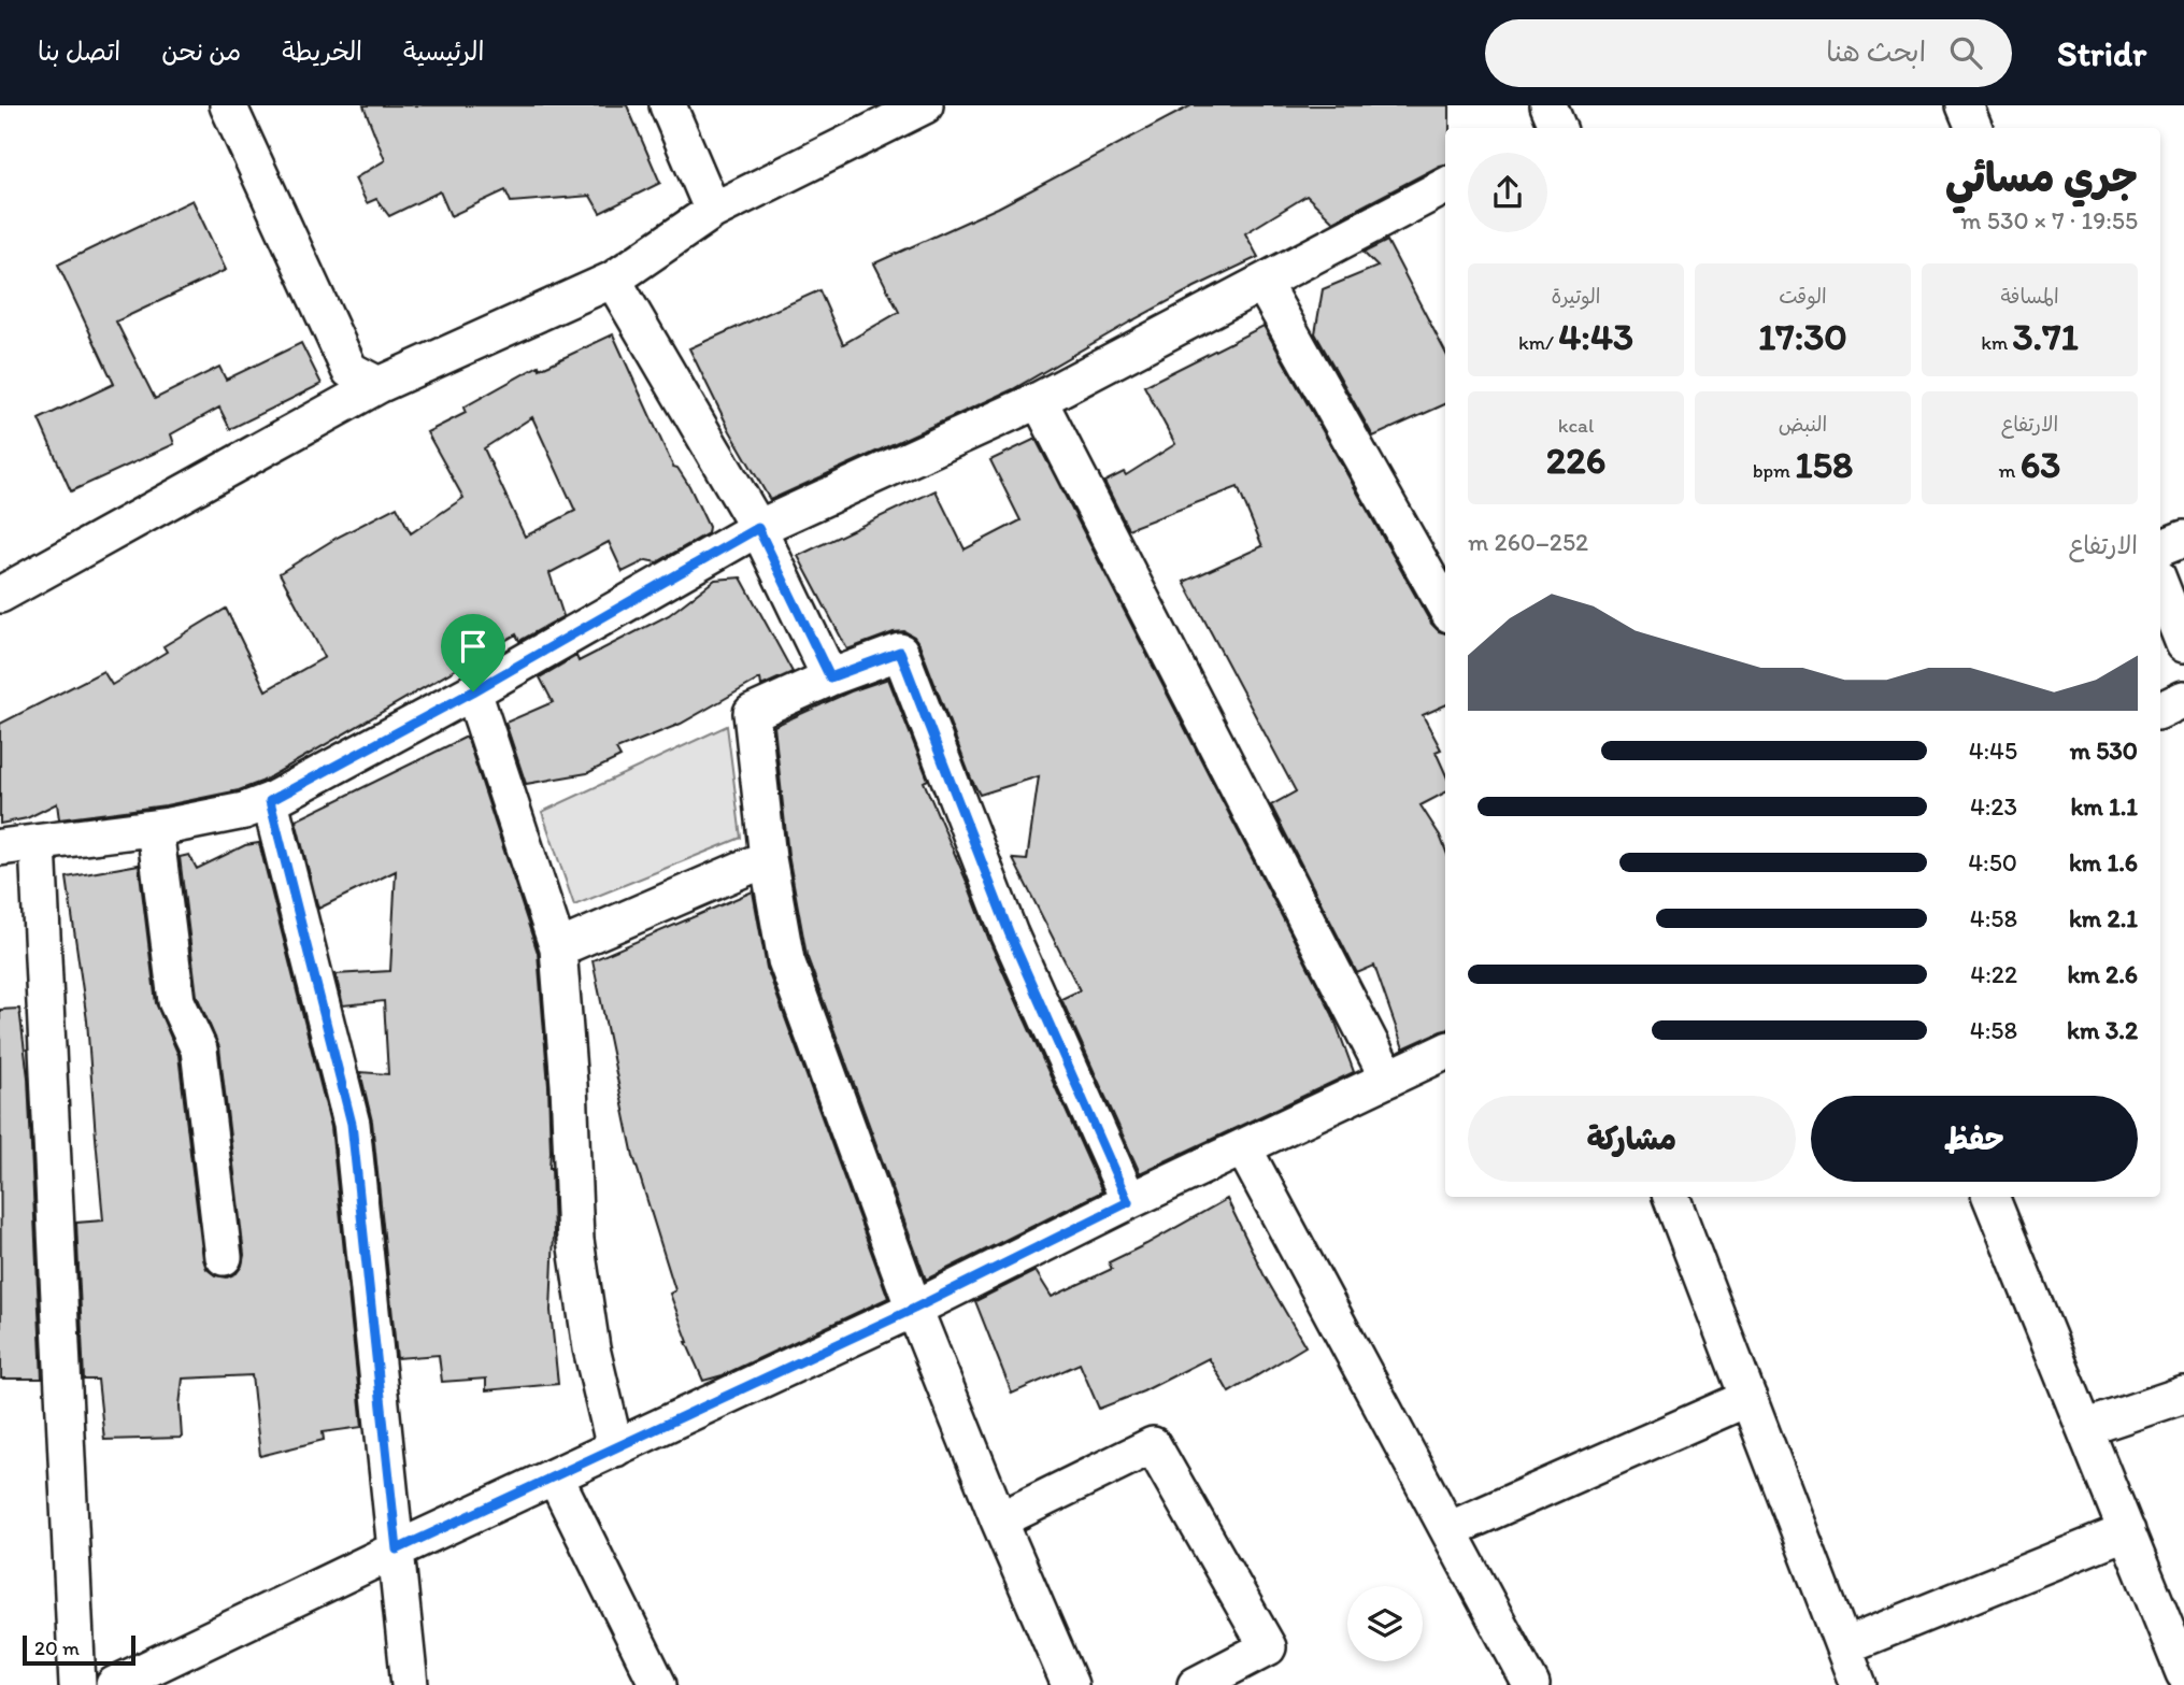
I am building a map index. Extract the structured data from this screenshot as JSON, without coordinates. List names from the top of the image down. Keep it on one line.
{"scale_bar":"20 m","page":{"header":"Stridr","search":"ابحث هنا","nav":["الرئيسية","الخريطة","من نحن","اتصل بنا"],"heading":["جري مسائي","19:55 · 7 × 530 m"],"stats":[["المسافة","3.71 km"],["الوقت","17:30"],["الوتيرة","4:43 /km"],["الارتفاع","63 m"],["النبض","158 bpm"],["kcal","226"]],"chart":["الارتفاع","252–260 m"],"list":[{"name":"530 m","note":"4:45"},{"name":"1.1 km","note":"4:23"},{"name":"1.6 km","note":"4:50"},{"name":"2.1 km","note":"4:58"},{"name":"2.6 km","note":"4:22"},{"name":"3.2 km","note":"4:58"}],"buttons":["حفظ","مشاركة"],"scale":"20 m"}}
